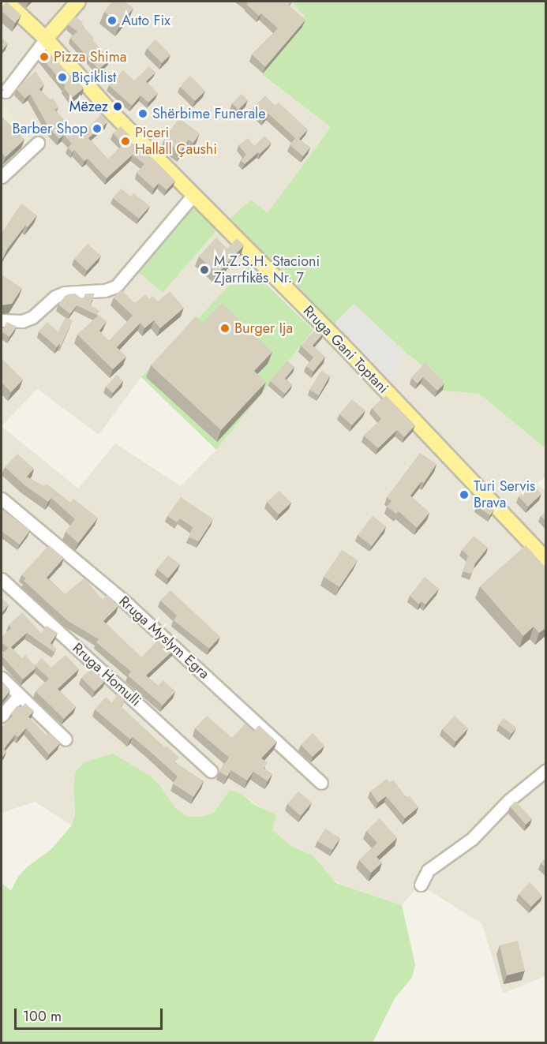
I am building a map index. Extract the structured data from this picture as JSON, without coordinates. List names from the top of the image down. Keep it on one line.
{"streets":{"main road":["Rruga Gani Toptani"],"street":["Rruga Myslym Egra","Rruga Homulli"]},"places":["Auto Fix","Pizza Shima","Biçiklist","Mëzez","Shërbime Funerale","Barber Shop","Piceri Hallall Çaushi","M.Z.S.H. Stacioni Zjarrfikës Nr. 7","Burger Ija","Turi Servis Brava"],"scale_bar":"100 m"}
